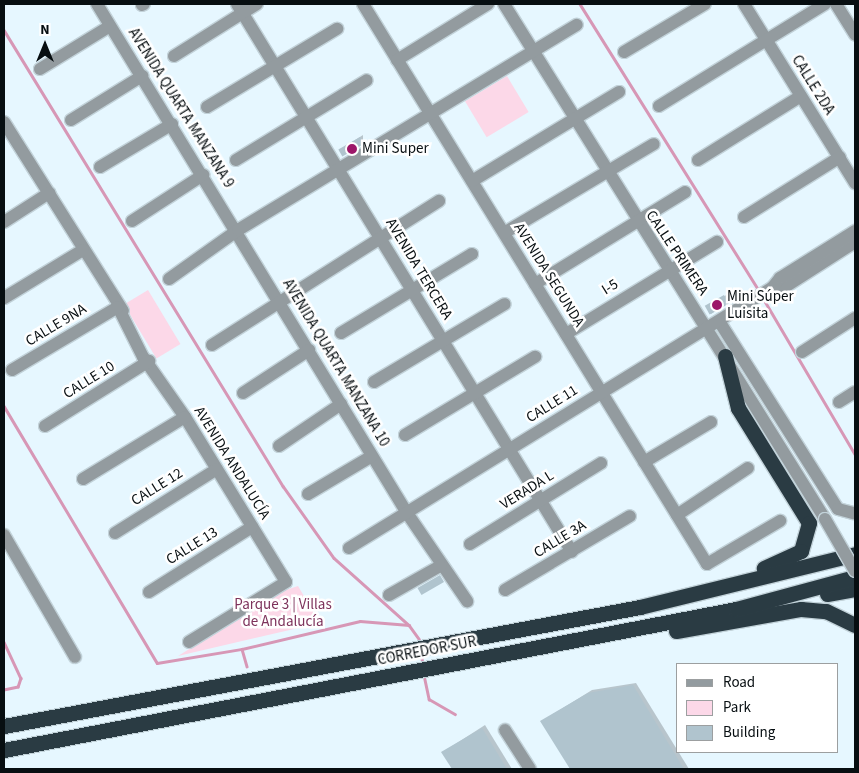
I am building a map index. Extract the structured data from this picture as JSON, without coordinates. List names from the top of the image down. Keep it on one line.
{"streets":{"highway":["CORREDOR SUR"],"street":["CALLE 2DA","AVENIDA QUARTA MANZANA 9","CALLE PRIMERA","AVENIDA TERCERA","AVENIDA SEGUNDA","I-5","CALLE 9NA","AVENIDA QUARTA MANZANA 10","CALLE 10","CALLE 11","AVENIDA ANDALUCÍA","CALLE 12","VERADA L","CALLE 3A","CALLE 13"]},"crossings":[["AVENIDA QUARTA MANZANA 9","AVENIDA QUARTA MANZANA 10"],["CALLE PRIMERA","I-5"],["CALLE PRIMERA","CALLE 11"],["AVENIDA TERCERA","CALLE 11"],["AVENIDA TERCERA","VERADA L"],["AVENIDA TERCERA","CALLE 3A"],["AVENIDA SEGUNDA","I-5"],["AVENIDA SEGUNDA","CALLE 11"],["CALLE 9NA","AVENIDA ANDALUCÍA"],["AVENIDA QUARTA MANZANA 10","CALLE 11"],["CALLE 10","AVENIDA ANDALUCÍA"],["AVENIDA ANDALUCÍA","CALLE 12"],["AVENIDA ANDALUCÍA","CALLE 13"]],"parks":["Parque 3 | Villas de Andalucía"],"places":["Mini Super","Mini Súper Luisita"],"legend":["Road","Park","Building"],"north":"top"}
